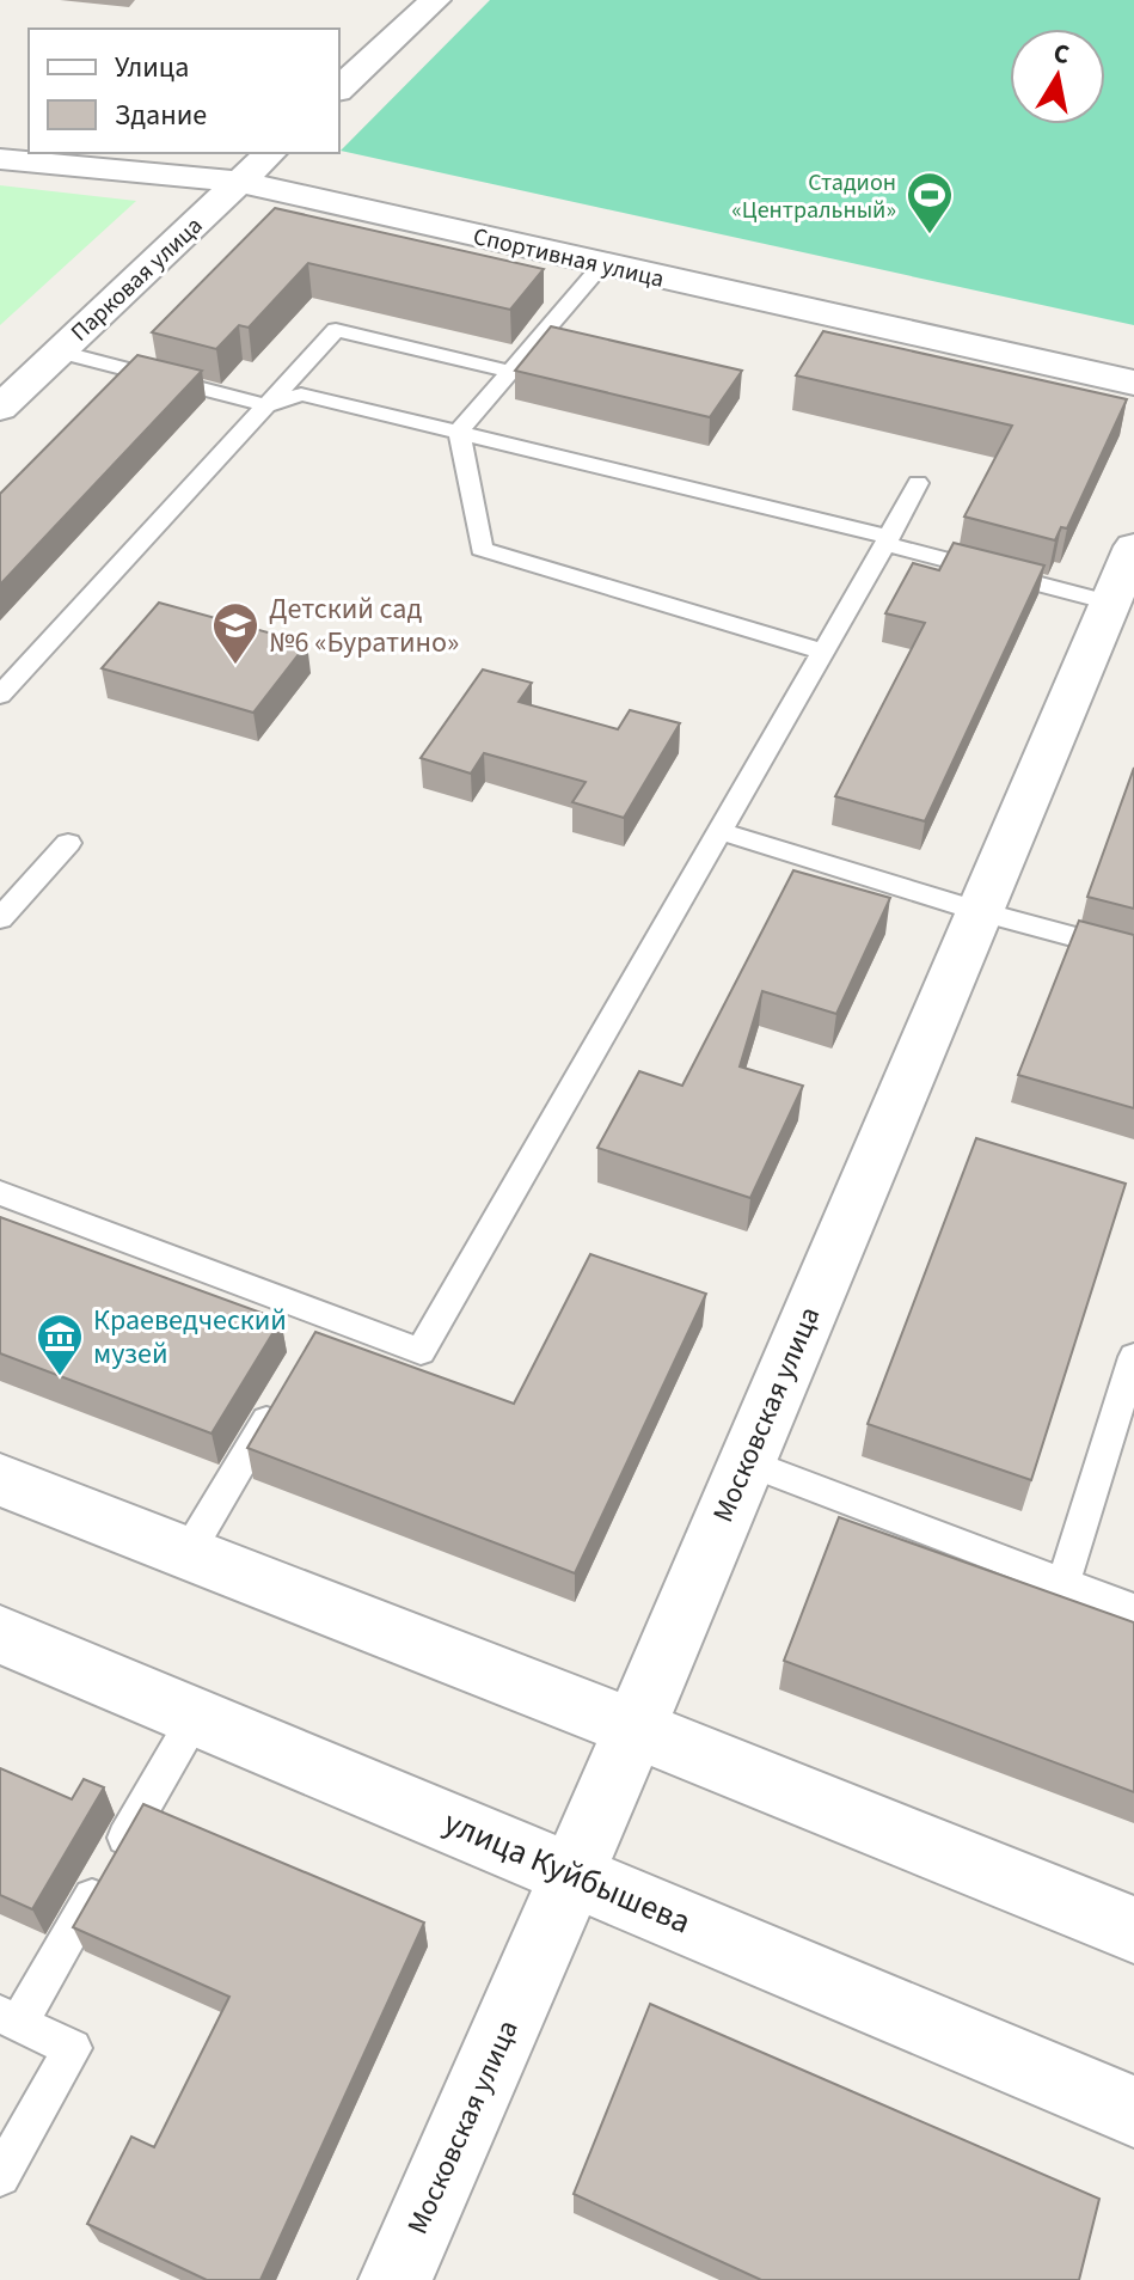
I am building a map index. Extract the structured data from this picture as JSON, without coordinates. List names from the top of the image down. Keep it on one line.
{"streets":{"street":["Спортивная улица","Парковая улица","Московская улица","улица Куйбышева"]},"crossings":[["Спортивная улица","Парковая улица"],["Московская улица","улица Куйбышева"]],"places":{"sports":["Стадион «Центральный»"],"school or university":["Детский сад №6 «Буратино»"],"museum":["Краеведческий музей"]},"legend":["Улица","Здание"],"north":"top"}
